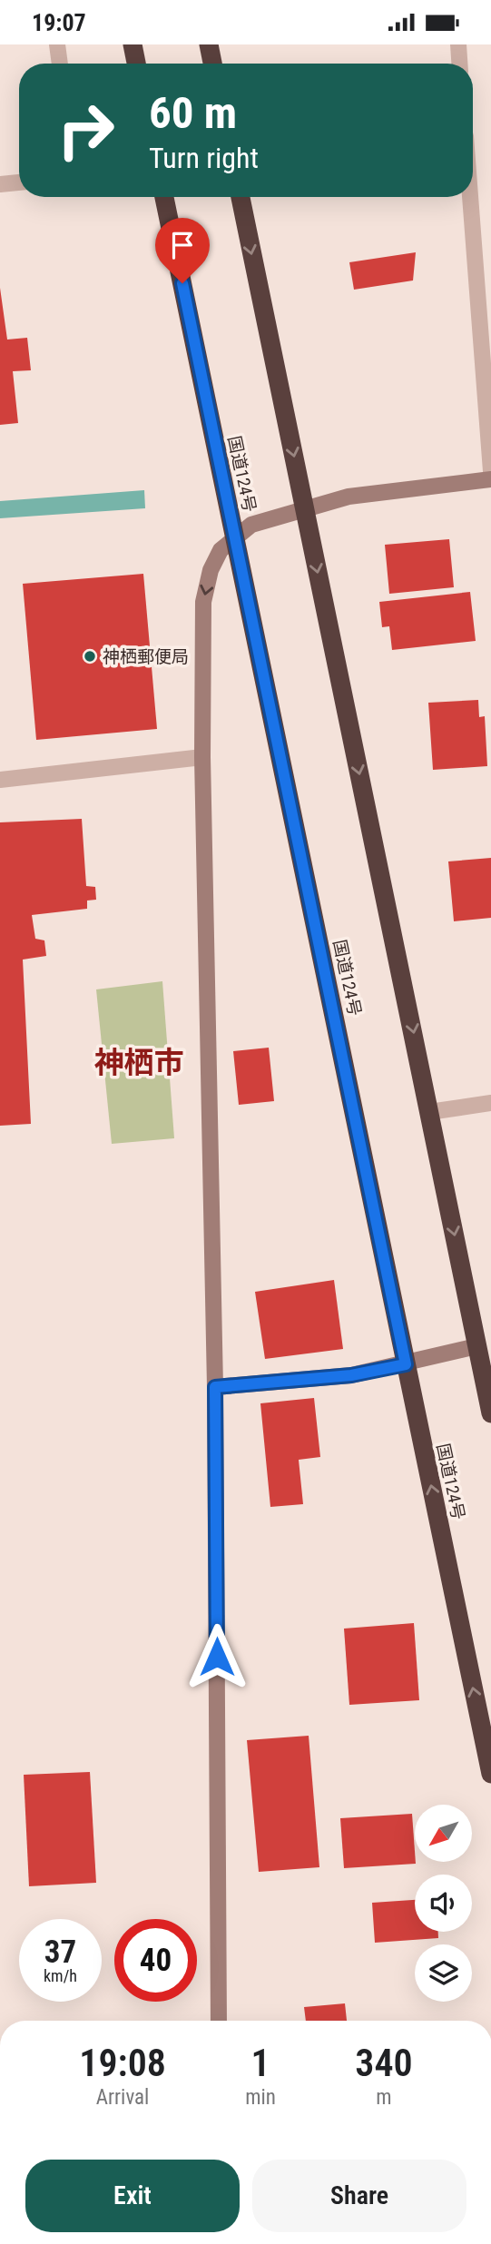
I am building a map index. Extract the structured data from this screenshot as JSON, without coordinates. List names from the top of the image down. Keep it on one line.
{"streets":{"highway":["国道124号"]},"districts":["神栖市"],"places":["神栖郵便局"],"north":"bottom left","page":{"status":"19:07","turn":["60 m","Turn right"],"speed":"37 km/h","limit":"40","eta":["19:08","Arrival","1","min","340","m"],"buttons":["Exit","Share"]}}
